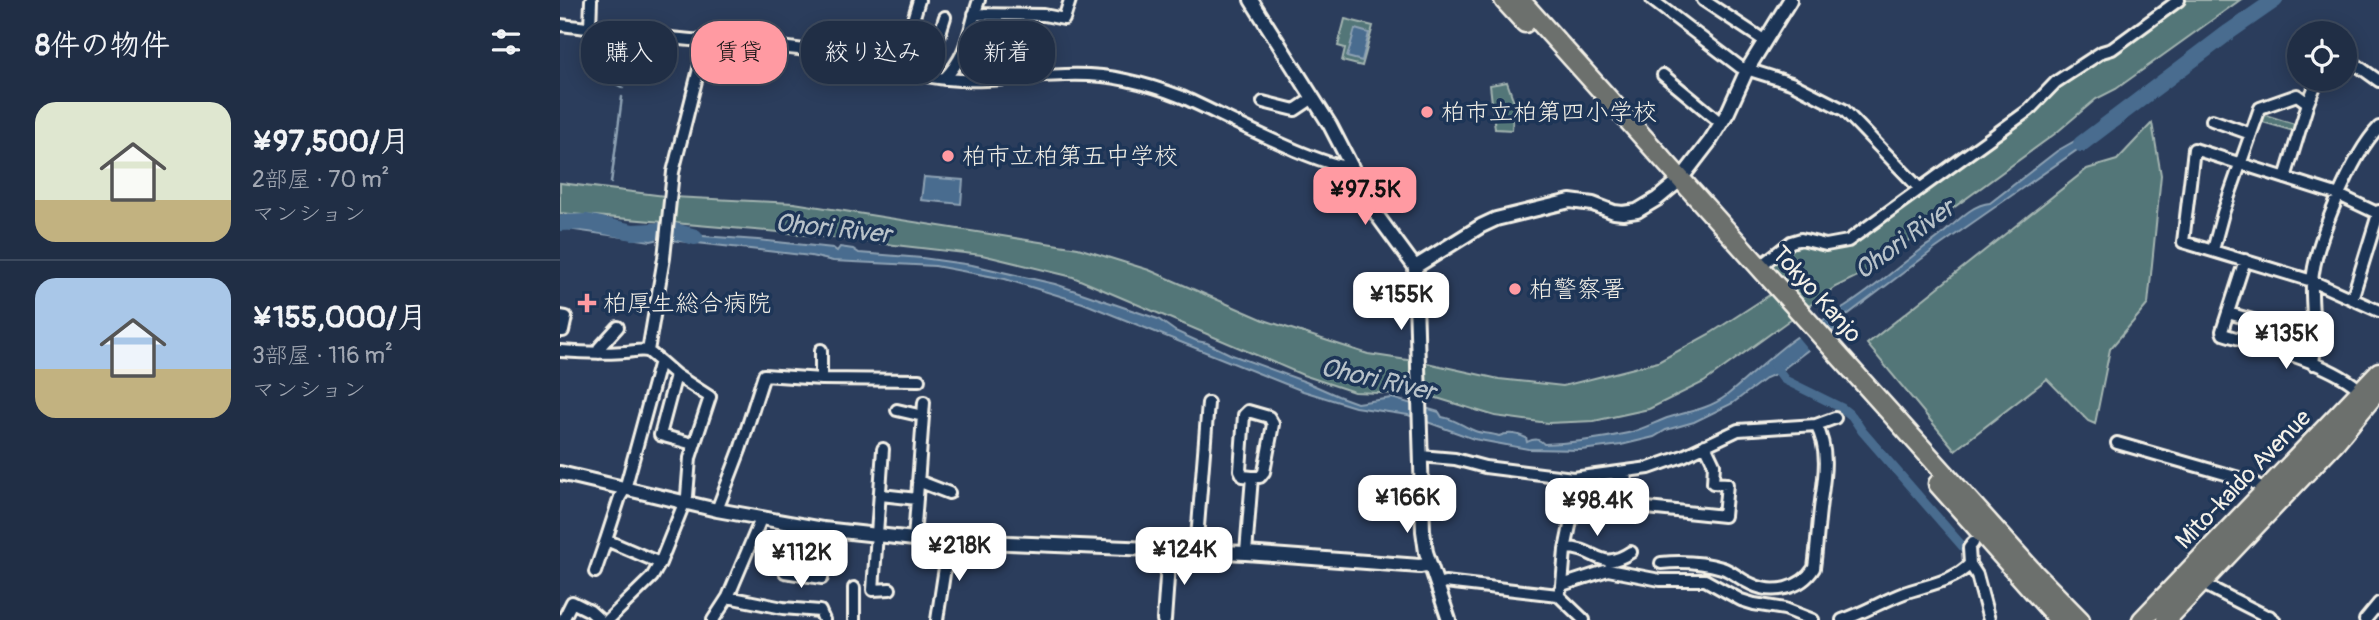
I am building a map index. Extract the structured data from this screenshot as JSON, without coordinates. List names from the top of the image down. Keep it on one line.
{"streets":{"highway":["Tokyo Kanjo","Mito-kaido Avenue"]},"water":["Ohori River"],"places":{"other":["柏市立柏第四小学校","柏市立柏第五中学校","柏警察署"],"health":["柏厚生総合病院"]},"page":{"heading":"8件の物件","chip":["購入","賃貸","絞り込み","新着"],"list":[{"name":"¥97,500/月","note":"2部屋 · 70 m² · マンション"},{"name":"¥155,000/月","note":"3部屋 · 116 m² · マンション"}],"price":["¥97.5K","¥155K","¥135K","¥166K","¥98.4K","¥218K","¥124K","¥112K"]}}
